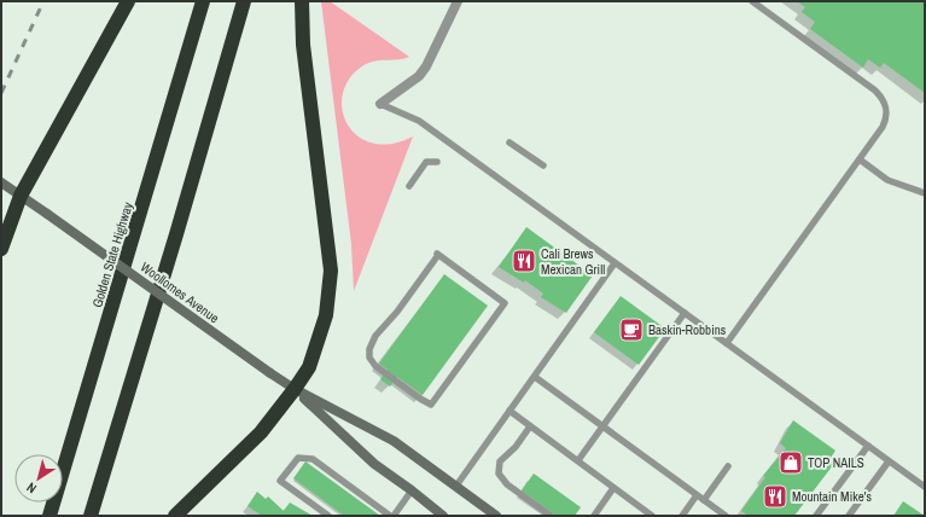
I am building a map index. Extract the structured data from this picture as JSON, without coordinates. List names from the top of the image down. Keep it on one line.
{"streets":{"highway":["Golden State Highway"],"street":["Woollomes Avenue"]},"places":{"restaurant":["Cali Brews Mexican Grill","Mountain Mike's"],"cafe":["Baskin-Robbins"],"shop":["TOP NAILS"]},"north":"bottom left"}
